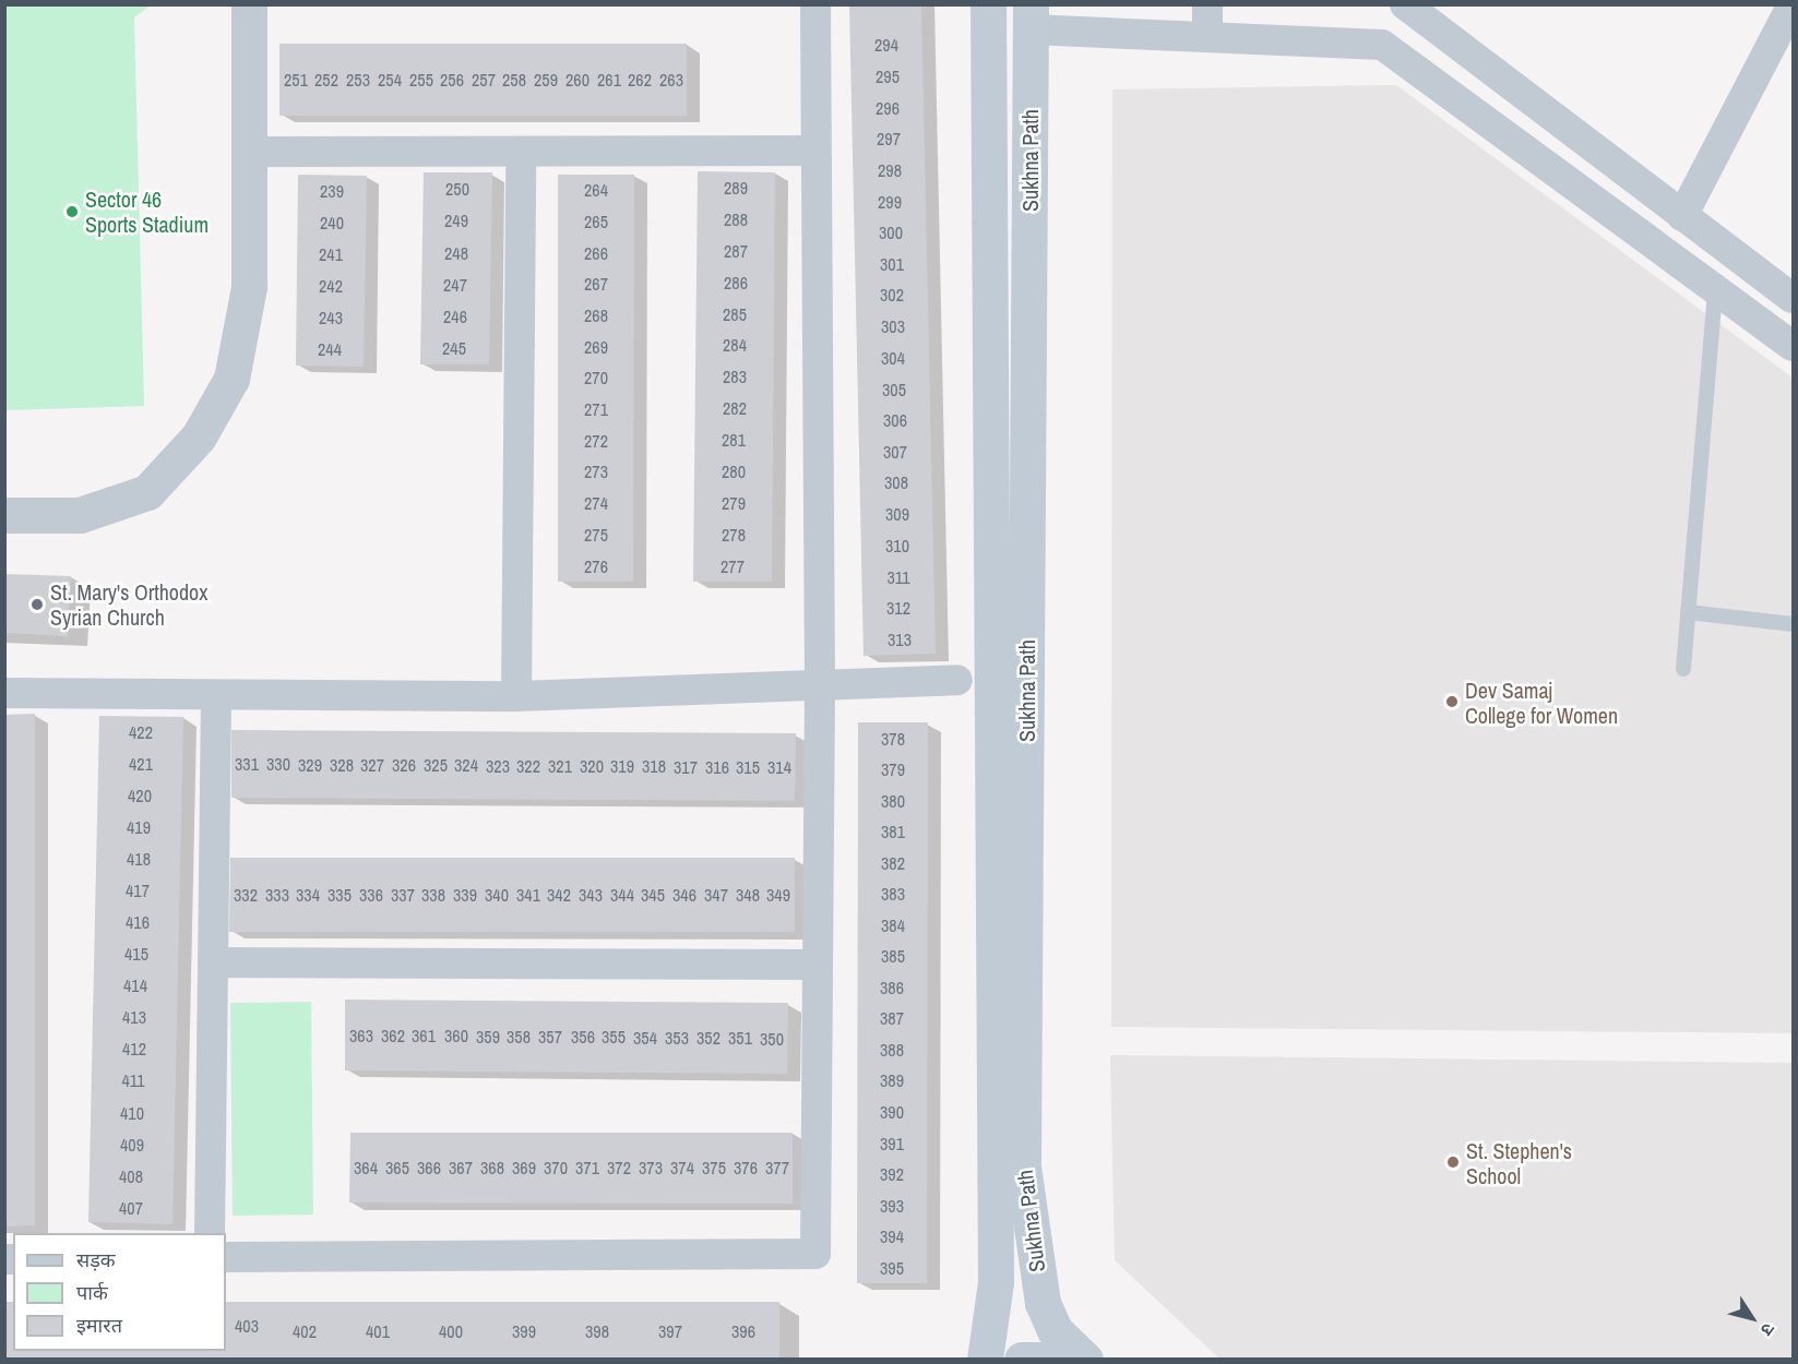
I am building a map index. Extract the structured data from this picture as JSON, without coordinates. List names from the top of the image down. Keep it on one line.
{"streets":{"main road":["Sukhna Path"]},"places":["Sector 46 Sports Stadium","St. Mary's Orthodox Syrian Church","Dev Samaj College for Women","St. Stephen's School"],"house_numbers":["294","295","251","252","253","254","255","256","257","258","259","260","261","262","263","296","297","298","289","250","264","239","299","288","249","265","240","300","287","248","266","241","301","286","267","247","242","302","285","268","246","243","303","284","269","245","244","304","283","270","305","282","271","306","281","272","307","273","280","308","274","279","309","275","278","310","276","277","311","312","313","422","378","421","331","330","329","328","327","326","325","324","323","322","321","320","319","318","317","316","315","314","379","420","380","419","381","418","382","417","383","332","333","334","335","336","337","338","339","340","341","342","343","344","345","346","347","348","349","416","384","415","385","414","386","413","387","363","362","361","360","359","358","357","356","355","354","353","352","351","350","412","388","411","389","390","410","391","409","364","365","366","367","368","369","370","371","372","373","374","375","376","377","392","408","393","407","394","395","403","402","401","400","399","398","397","396"],"legend":["सड़क","पार्क","इमारत"],"north":"bottom right"}
